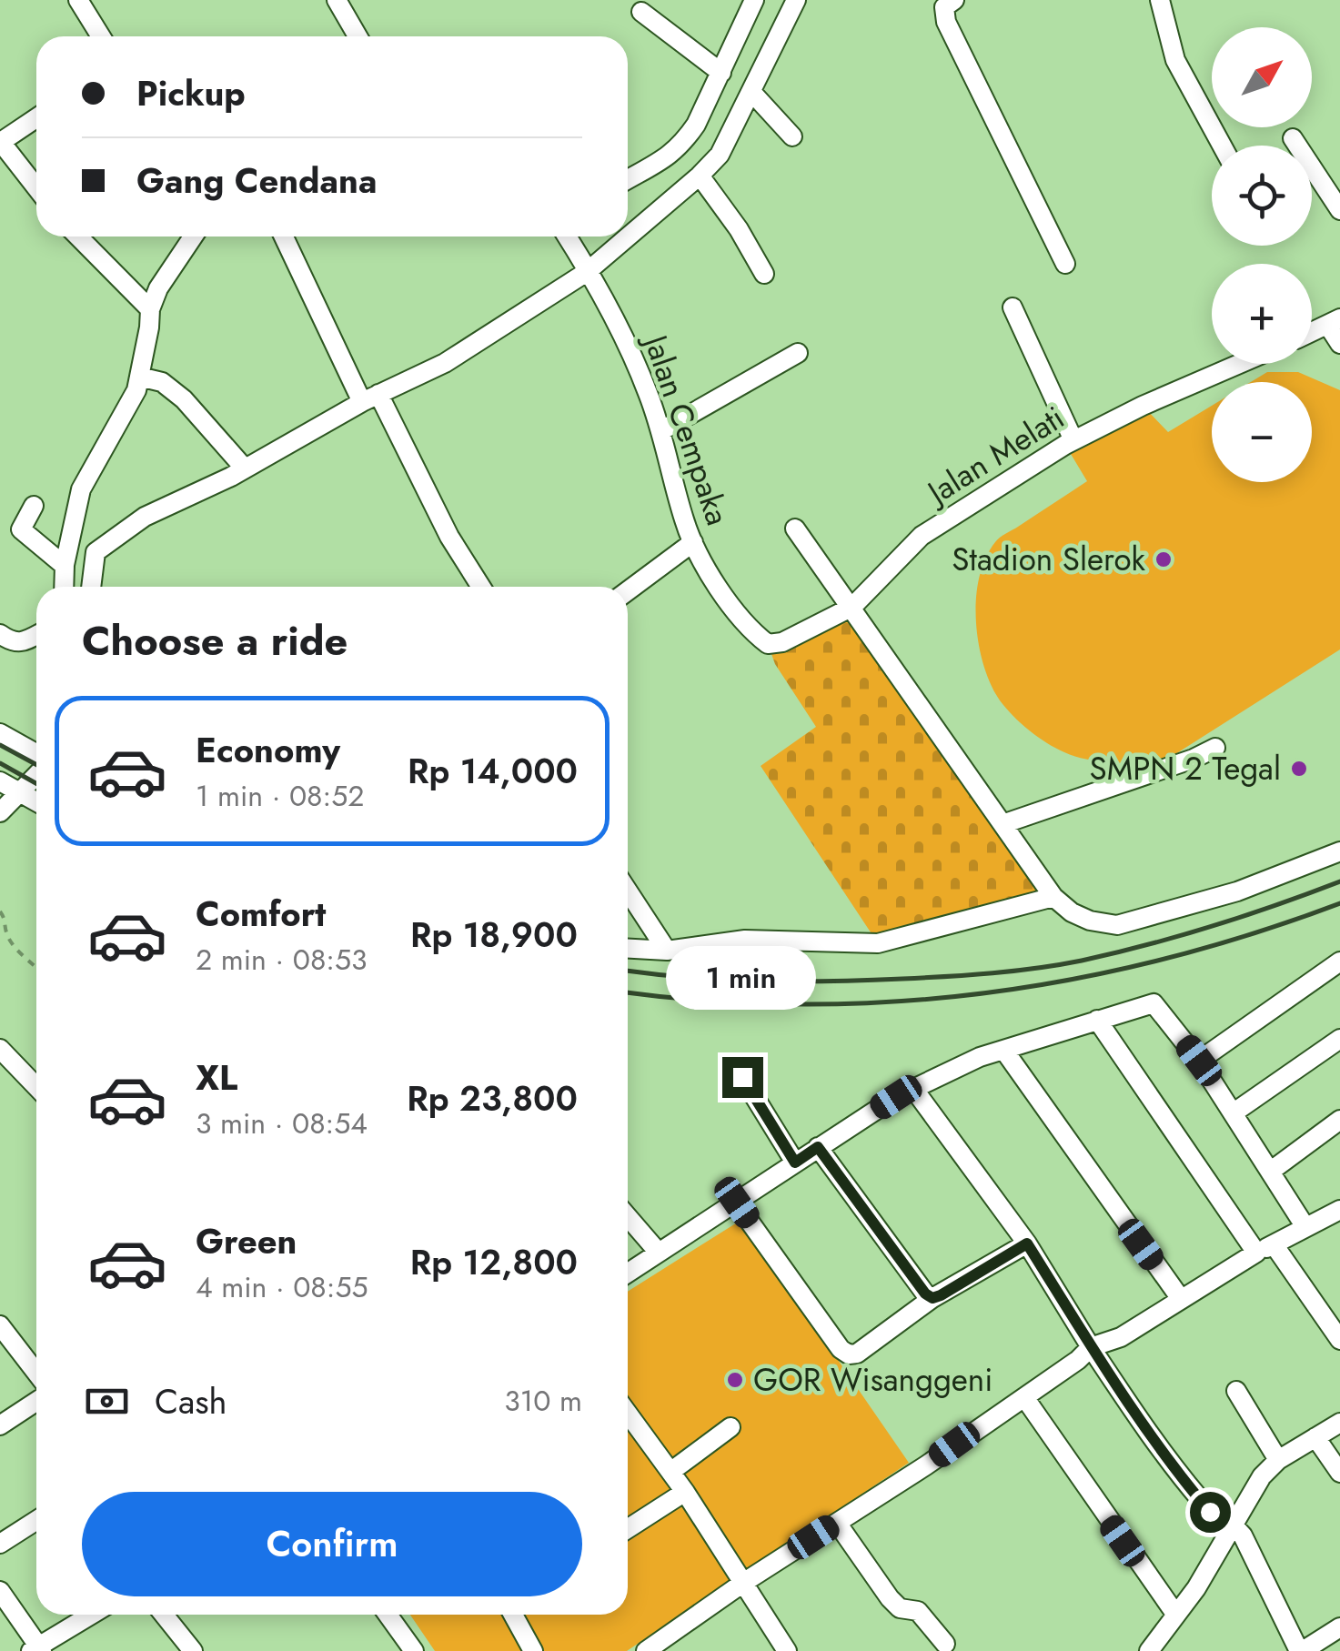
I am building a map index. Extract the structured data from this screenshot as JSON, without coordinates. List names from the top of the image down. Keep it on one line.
{"streets":{"street":["Jalan Cempaka","Jalan Melati"]},"crossings":[["Jalan Cempaka","Jalan Melati"]],"places":["Stadion Slerok","SMPN 2 Tegal","GOR Wisanggeni"],"north":"top right","page":{"map_buttons":["+","−"],"banner":["Pickup","Gang Cendana"],"heading":"Choose a ride","list":[{"name":"Economy","note":"1 min · 08:52","value":"Rp 14,000"},{"name":"Comfort","note":"2 min · 08:53","value":"Rp 18,900"},{"name":"XL","note":"3 min · 08:54","value":"Rp 23,800"},{"name":"Green","note":"4 min · 08:55","value":"Rp 12,800"}],"bubble":"1 min","pay":["Cash","310 m"],"buttons":"Confirm"}}
